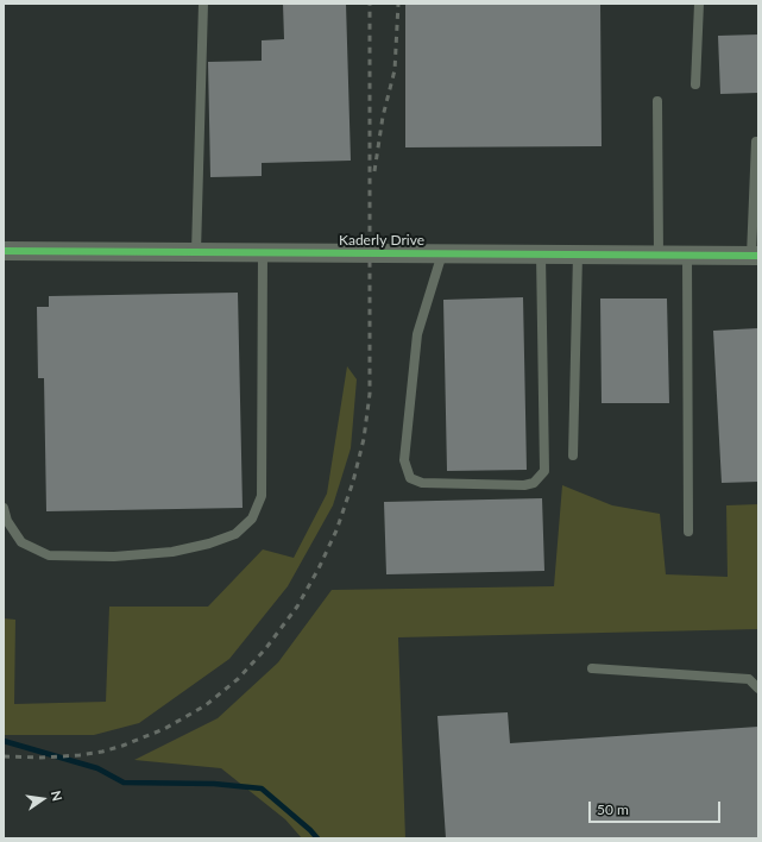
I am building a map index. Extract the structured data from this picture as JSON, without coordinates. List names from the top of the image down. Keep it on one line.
{"streets":{"street":["Kaderly Drive"]},"scale_bar":"50 m","north":"right"}
